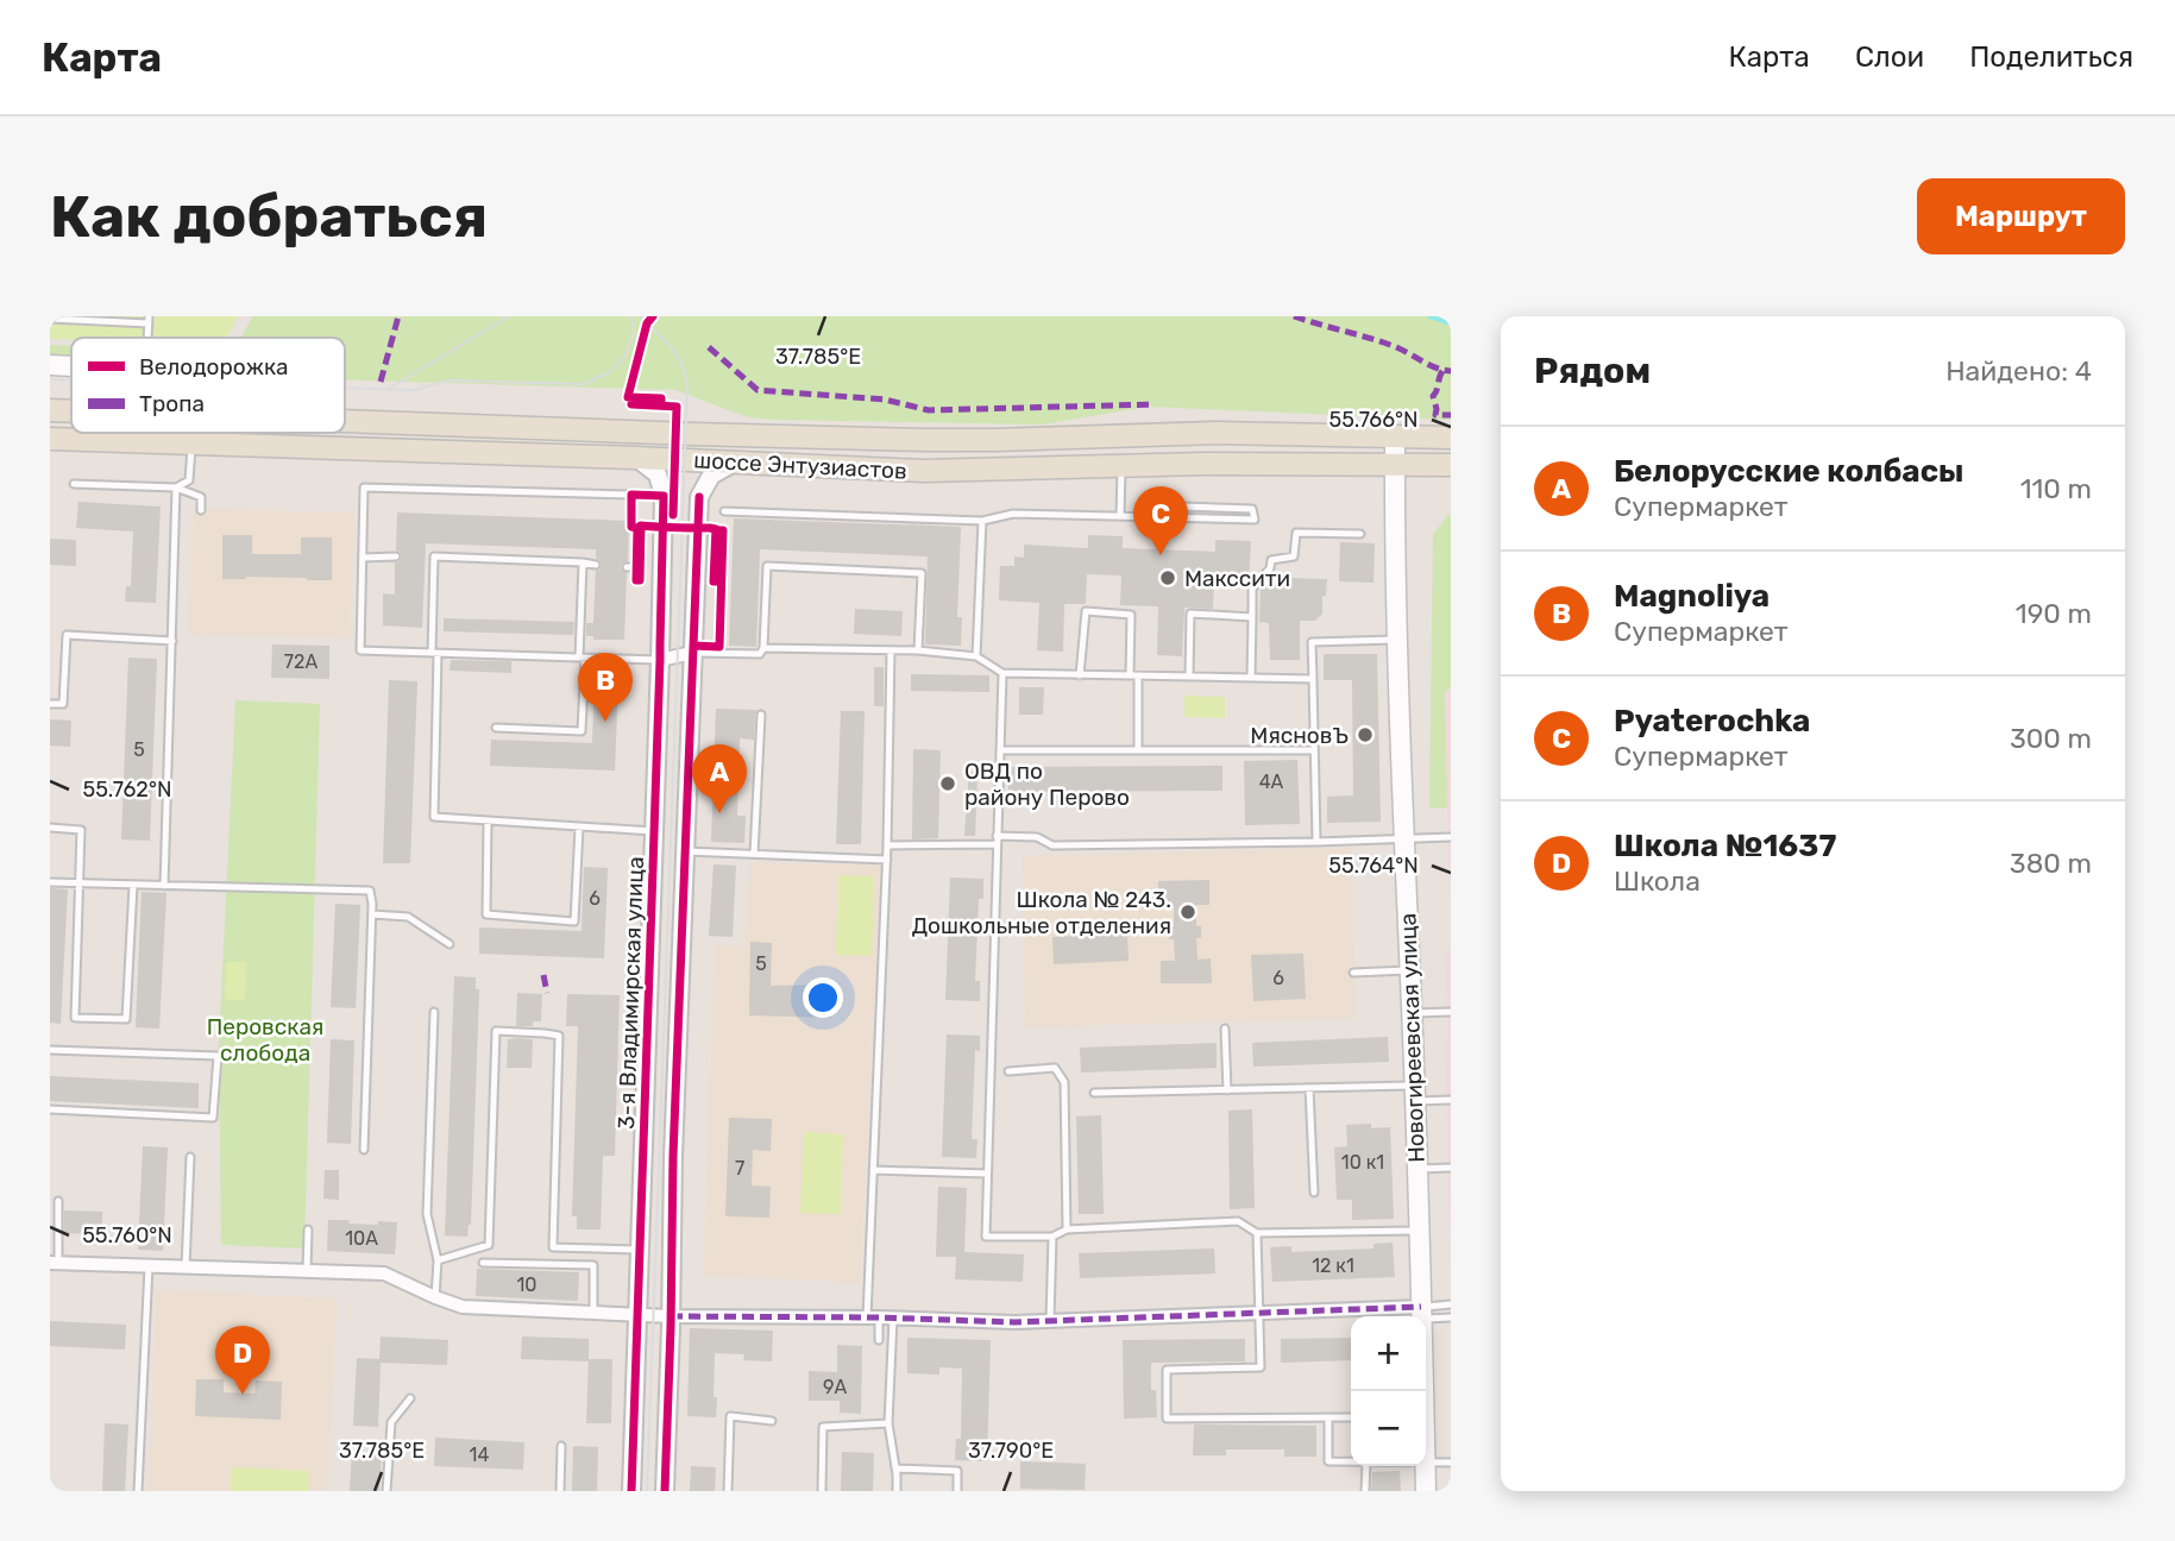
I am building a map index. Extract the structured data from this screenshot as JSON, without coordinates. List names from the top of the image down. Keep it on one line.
{"streets":{"main road":["шоссе Энтузиастов","Новогиреевская улица"],"street":["3-я Владимирская улица"]},"crossings":[["шоссе Энтузиастов","3-я Владимирская улица"],["шоссе Энтузиастов","Новогиреевская улица"]],"parks":["Перовская слобода"],"places":["Макссити","МясновЪ","ОВД по району Перово","Школа № 243. Дошкольные отделения"],"house_numbers":["72А","5","4А","6","5","6","10 к1","7","10А","12 к1","10","9А","14"],"legend":["Велодорожка","Тропа"],"page":{"header":"Карта","nav":["Карта","Слои","Поделиться"],"buttons":"Маршрут","title":"Как добраться","heading":["Рядом","Найдено: 4"],"list":[{"mark":"A","name":"Белорусские колбасы","note":"Супермаркет","value":"110 m"},{"mark":"B","name":"Magnoliya","note":"Супермаркет","value":"190 m"},{"mark":"C","name":"Pyaterochka","note":"Супермаркет","value":"300 m"},{"mark":"D","name":"Школа №1637","note":"Школа","value":"380 m"}],"pins":["C","B","A","D"],"map_buttons":["+","−"]},"coordinates":["37.785°E","55.766°N","55.762°N","55.764°N","55.760°N","37.790°E"]}
